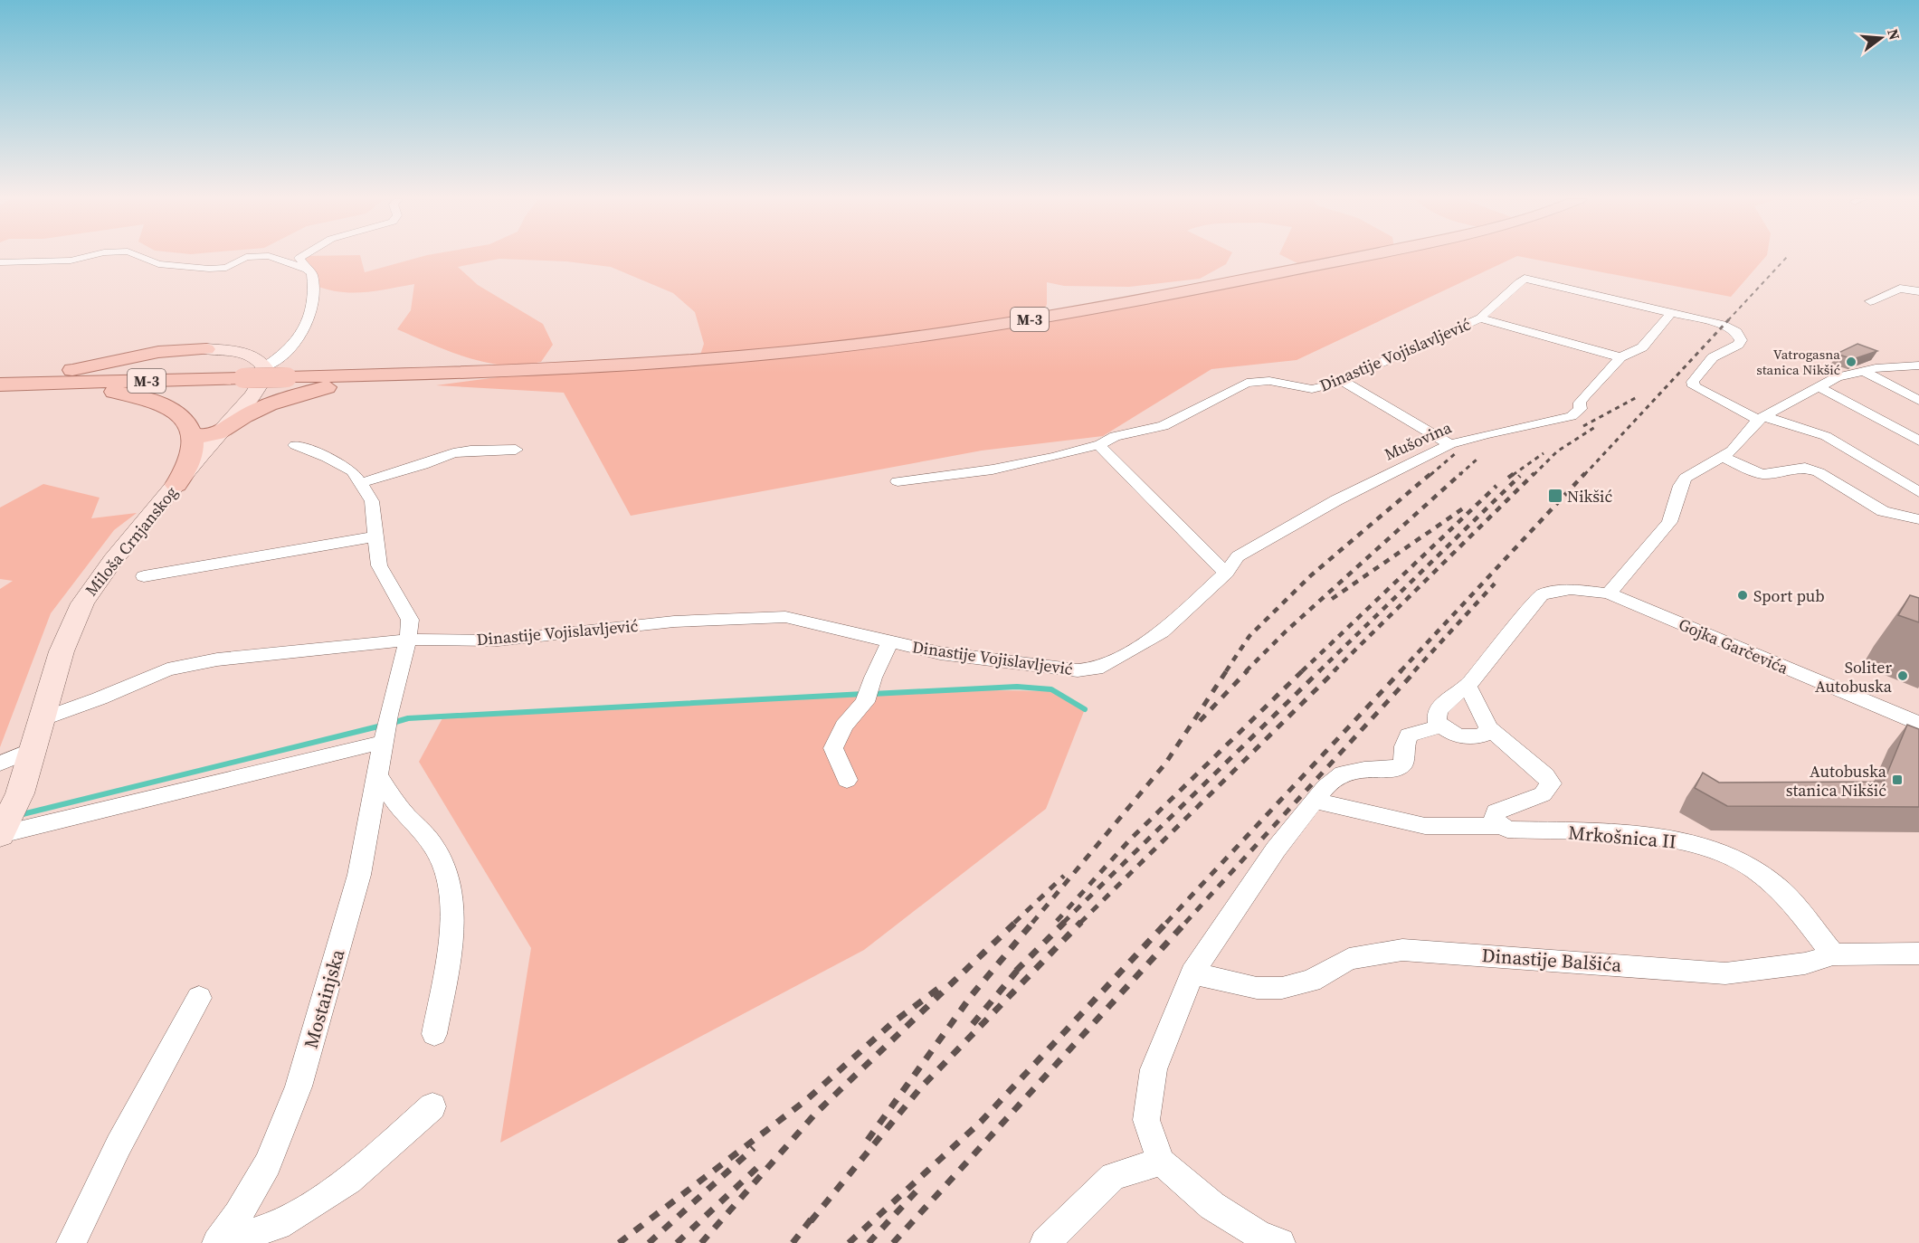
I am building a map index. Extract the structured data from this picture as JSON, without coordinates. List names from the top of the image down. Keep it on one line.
{"streets":{"main road":["M-3","Miloša Crnjanskog"],"street":["Dinastije Vojislavljević","Mušovina","Gojka Garčevića","Mrkošnica II","Dinastije Balšića","Mostainjska"]},"crossings":[["Dinastije Vojislavljević","Mušovina"],["Dinastije Vojislavljević","Miloša Crnjanskog"],["Dinastije Vojislavljević","Mostainjska"],["Mrkošnica II","Dinastije Balšića"]],"places":{"other":["Vatrogasna stanica Nikšić","Sport pub","Soliter Autobuska"],"transit":["Nikšić","Autobuska stanica Nikšić"]},"north":"right"}
